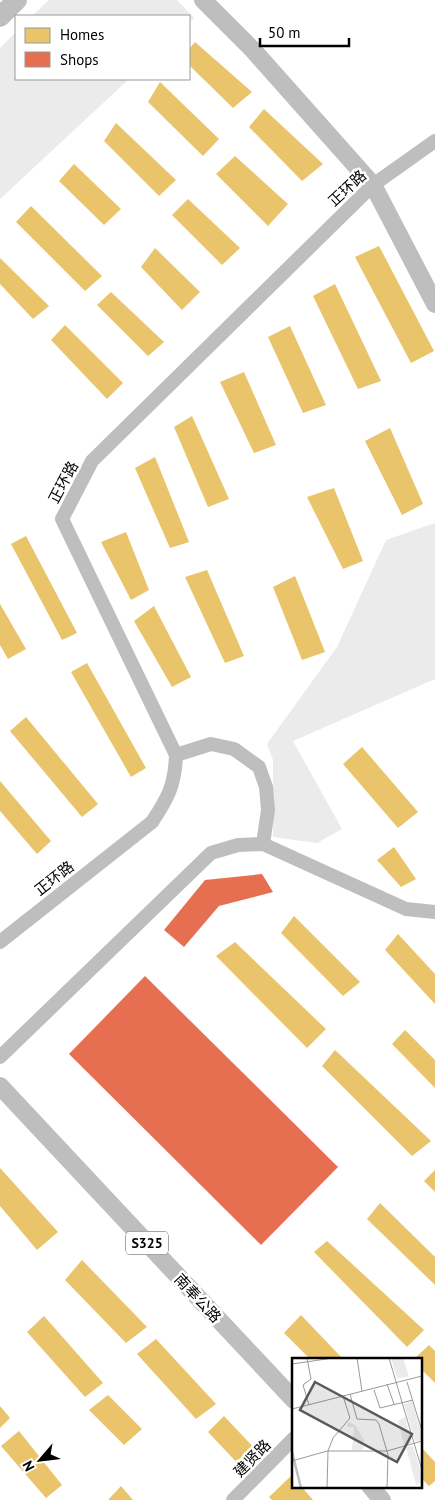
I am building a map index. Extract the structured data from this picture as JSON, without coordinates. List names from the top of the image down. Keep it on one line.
{"streets":{"main road":["S325","南奉公路"],"street":["正环路","建贤路"]},"legend":["Homes","Shops"],"scale_bar":"50 m","north":"bottom left"}
